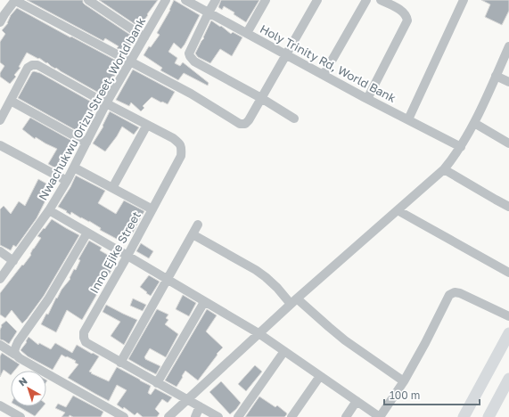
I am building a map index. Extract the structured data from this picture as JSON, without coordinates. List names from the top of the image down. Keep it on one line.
{"streets":{"street":["Holy Trinity Rd, World Bank","Nwachukwu Orizu Street, World bank","Inno Ejike Street"]},"crossings":[["Nwachukwu Orizu Street, World bank","Inno Ejike Street"]],"scale_bar":"100 m","north":"top left"}
